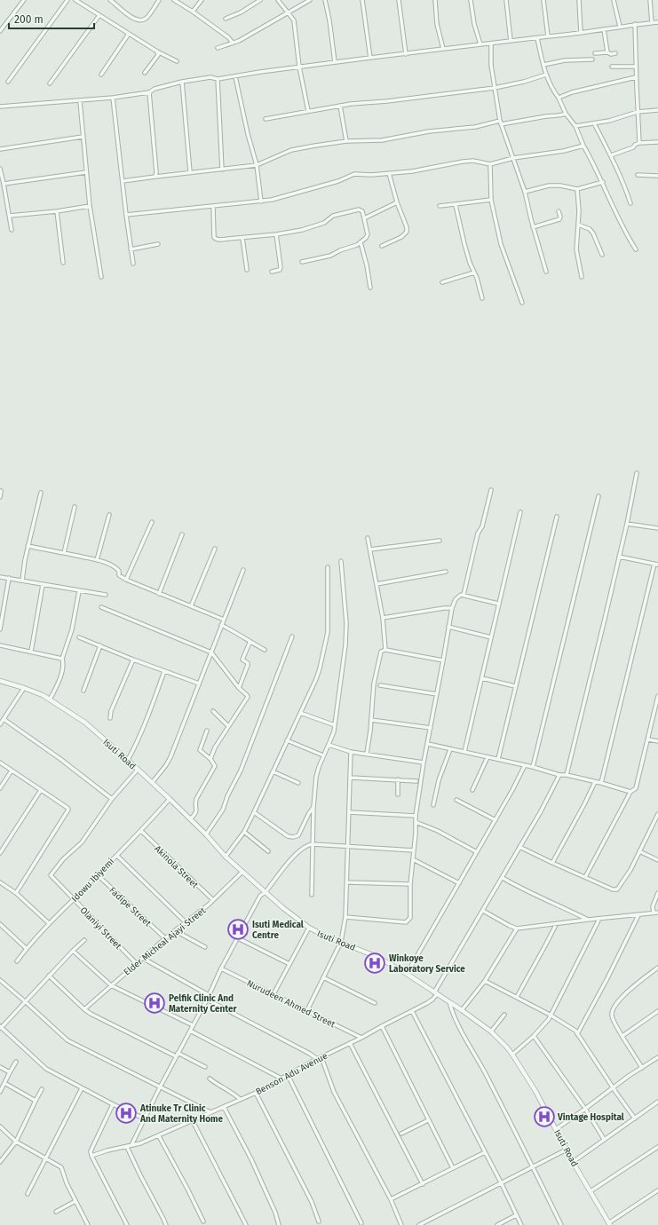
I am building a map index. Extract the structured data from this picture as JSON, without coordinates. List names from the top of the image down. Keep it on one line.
{"streets":{"street":["Isuti Road","Akinola Street","Idowu Ibiyemi","Fadipe Street","Olaniyi Street","Elder Micheal Ajayi Street","Nurudeen Ahmed Street","Benson Adu Avenue"]},"crossings":[["Isuti Road","Idowu Ibiyemi"],["Isuti Road","Elder Micheal Ajayi Street"],["Isuti Road","Benson Adu Avenue"],["Akinola Street","Idowu Ibiyemi"],["Akinola Street","Elder Micheal Ajayi Street"],["Idowu Ibiyemi","Fadipe Street"],["Idowu Ibiyemi","Olaniyi Street"],["Fadipe Street","Elder Micheal Ajayi Street"],["Olaniyi Street","Elder Micheal Ajayi Street"],["Nurudeen Ahmed Street","Benson Adu Avenue"]],"places":{"hospital":["Isuti Medical Centre","Winkoye Laboratory Service","Pelfik Clinic And Maternity Center","Atinuke Tr Clinic And Maternity Home","Vintage Hospital"]},"scale_bar":"200 m"}
